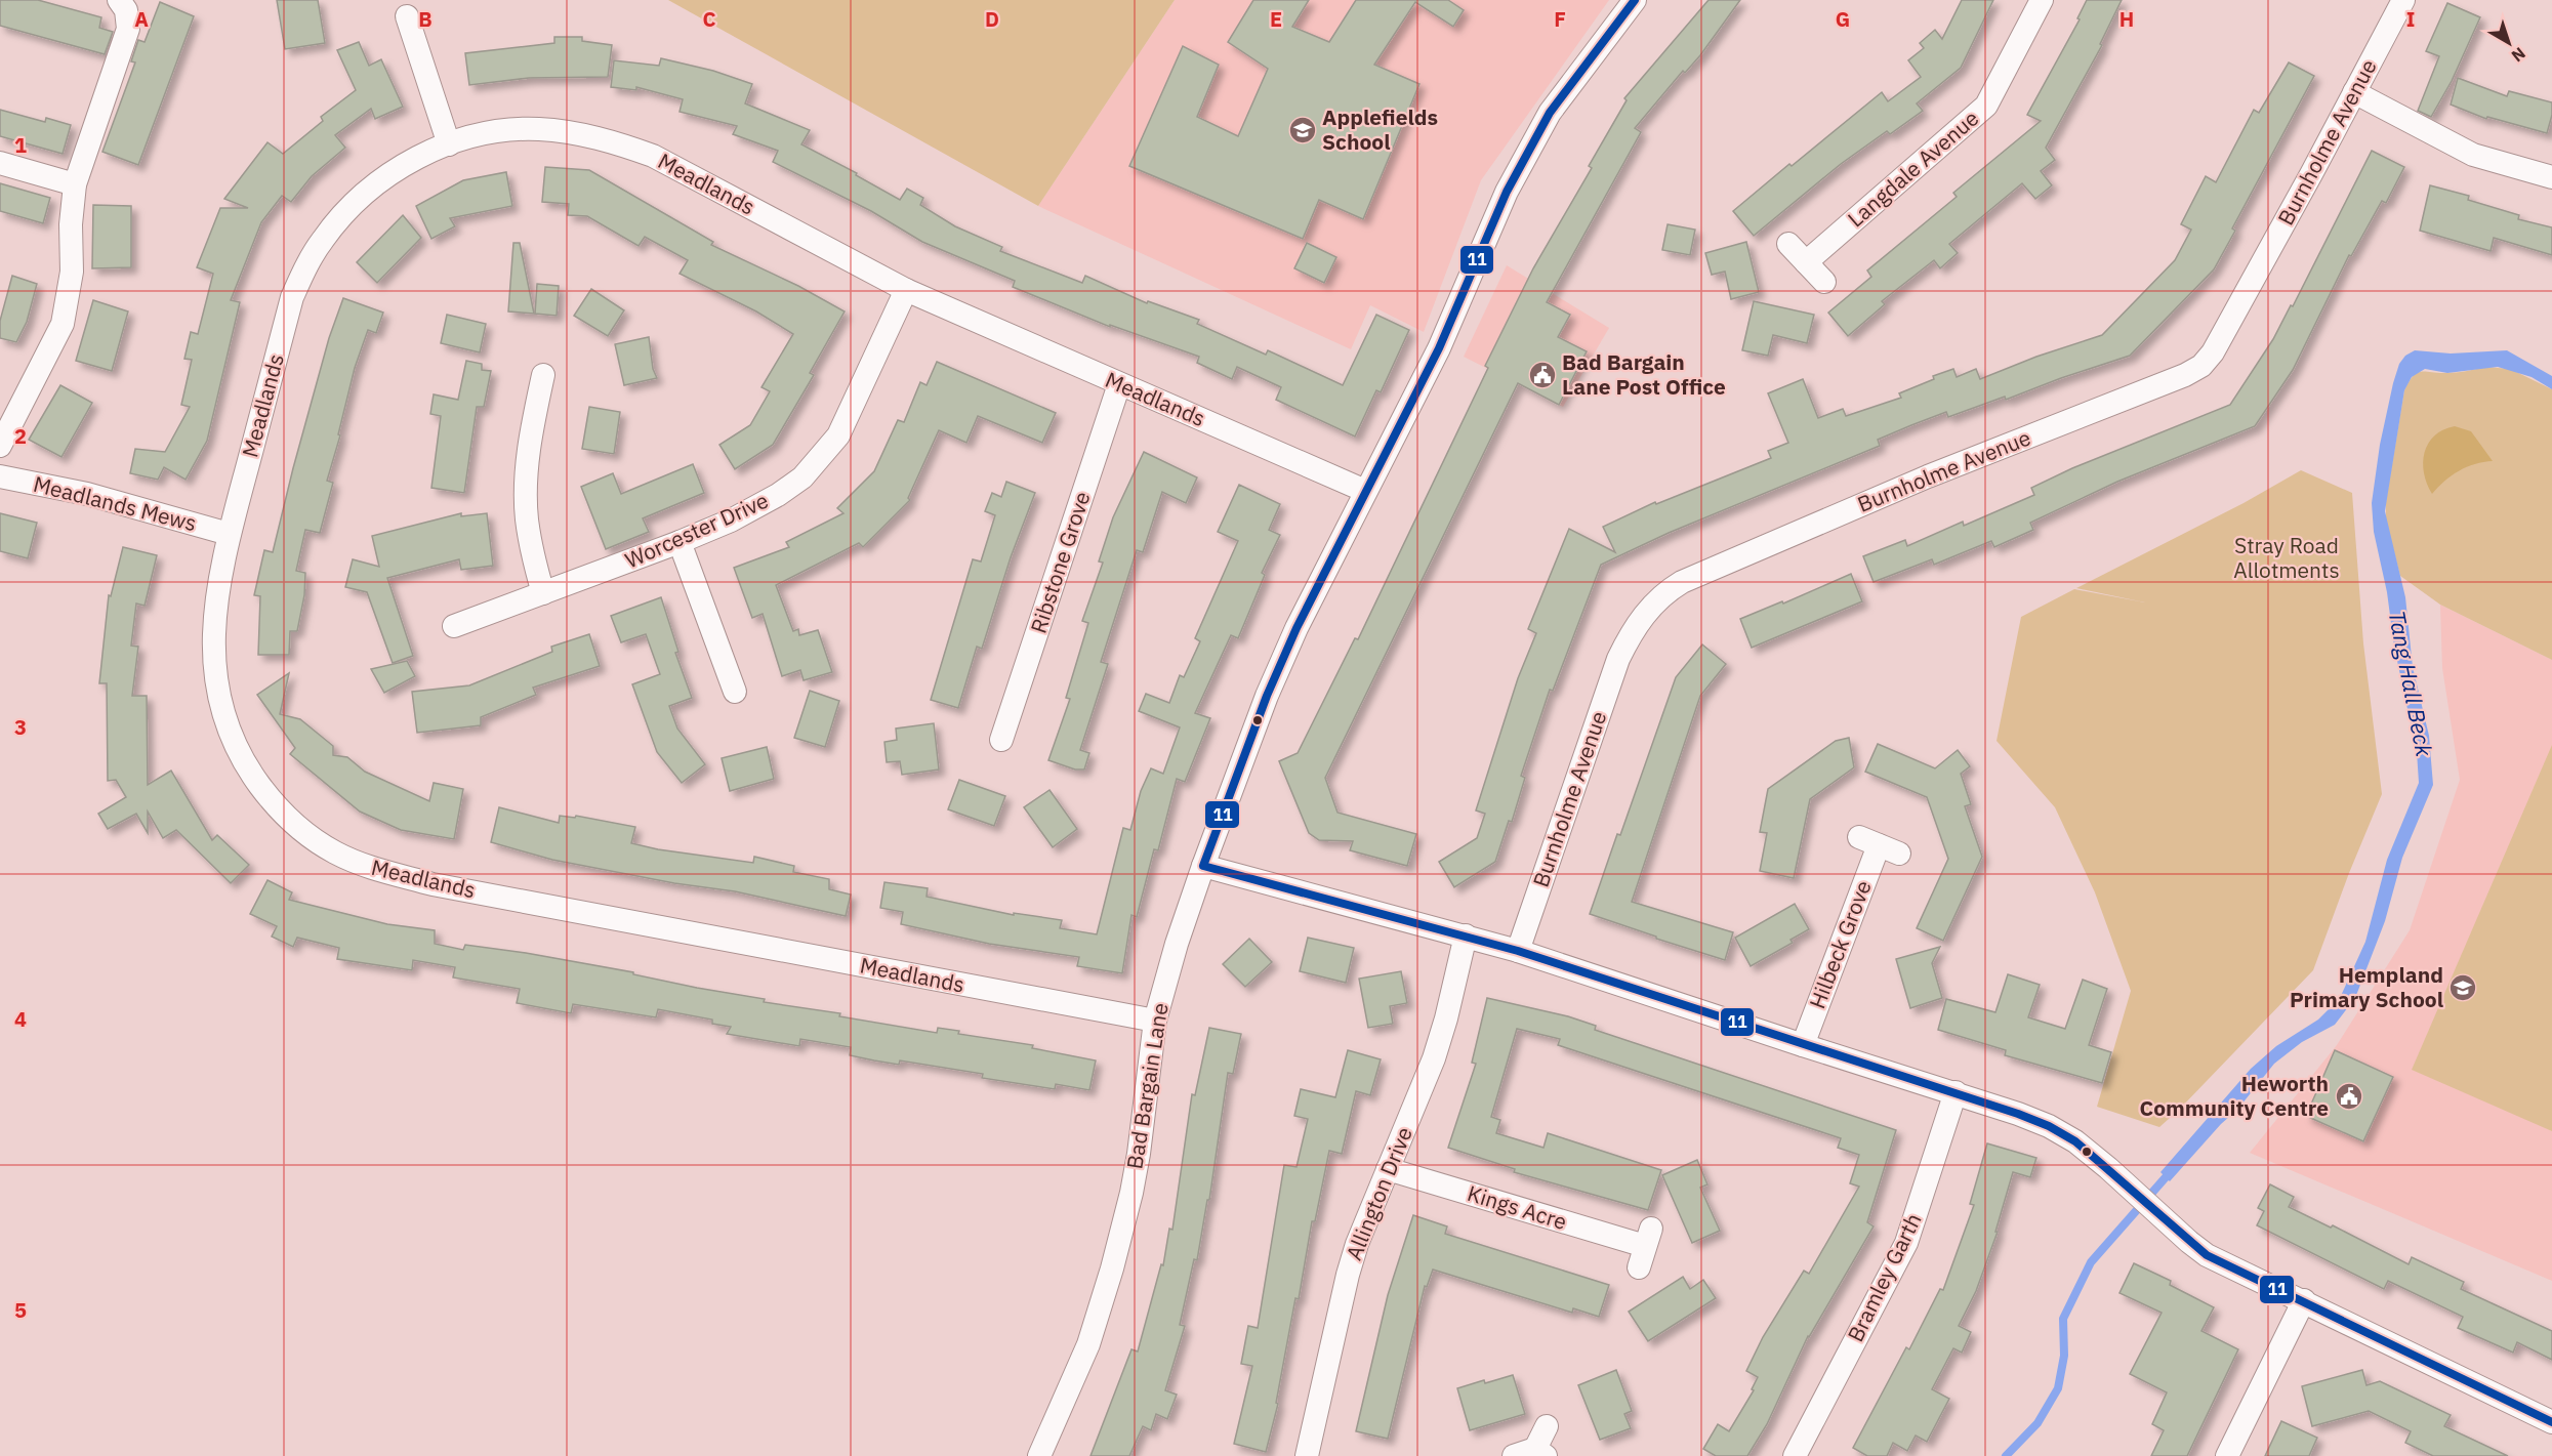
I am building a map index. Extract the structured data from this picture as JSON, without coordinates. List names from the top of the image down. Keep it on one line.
{"streets":{"street":["Burnholme Avenue","Langdale Avenue","Meadlands","Meadlands Mews","Worcester Drive","Ribstone Grove","Hilbeck Grove","Bad Bargain Lane","Allington Drive","Kings Acre","Bramley Garth"]},"crossings":[["Meadlands","Meadlands Mews"],["Meadlands","Worcester Drive"],["Meadlands","Ribstone Grove"],["Meadlands","Bad Bargain Lane"],["Allington Drive","Kings Acre"]],"water":["Tang Hall Beck"],"parks":["Stray Road Allotments"],"places":{"school or university":["Applefields School","Hempland Primary School"],"public building":["Bad Bargain Lane Post Office","Heworth Community Centre"]},"lines":["transit line 11"],"north":"bottom right","grid":{"columns":["A","B","C","D","E","F","G","H","I"],"rows":["1","2","3","4","5"]}}
